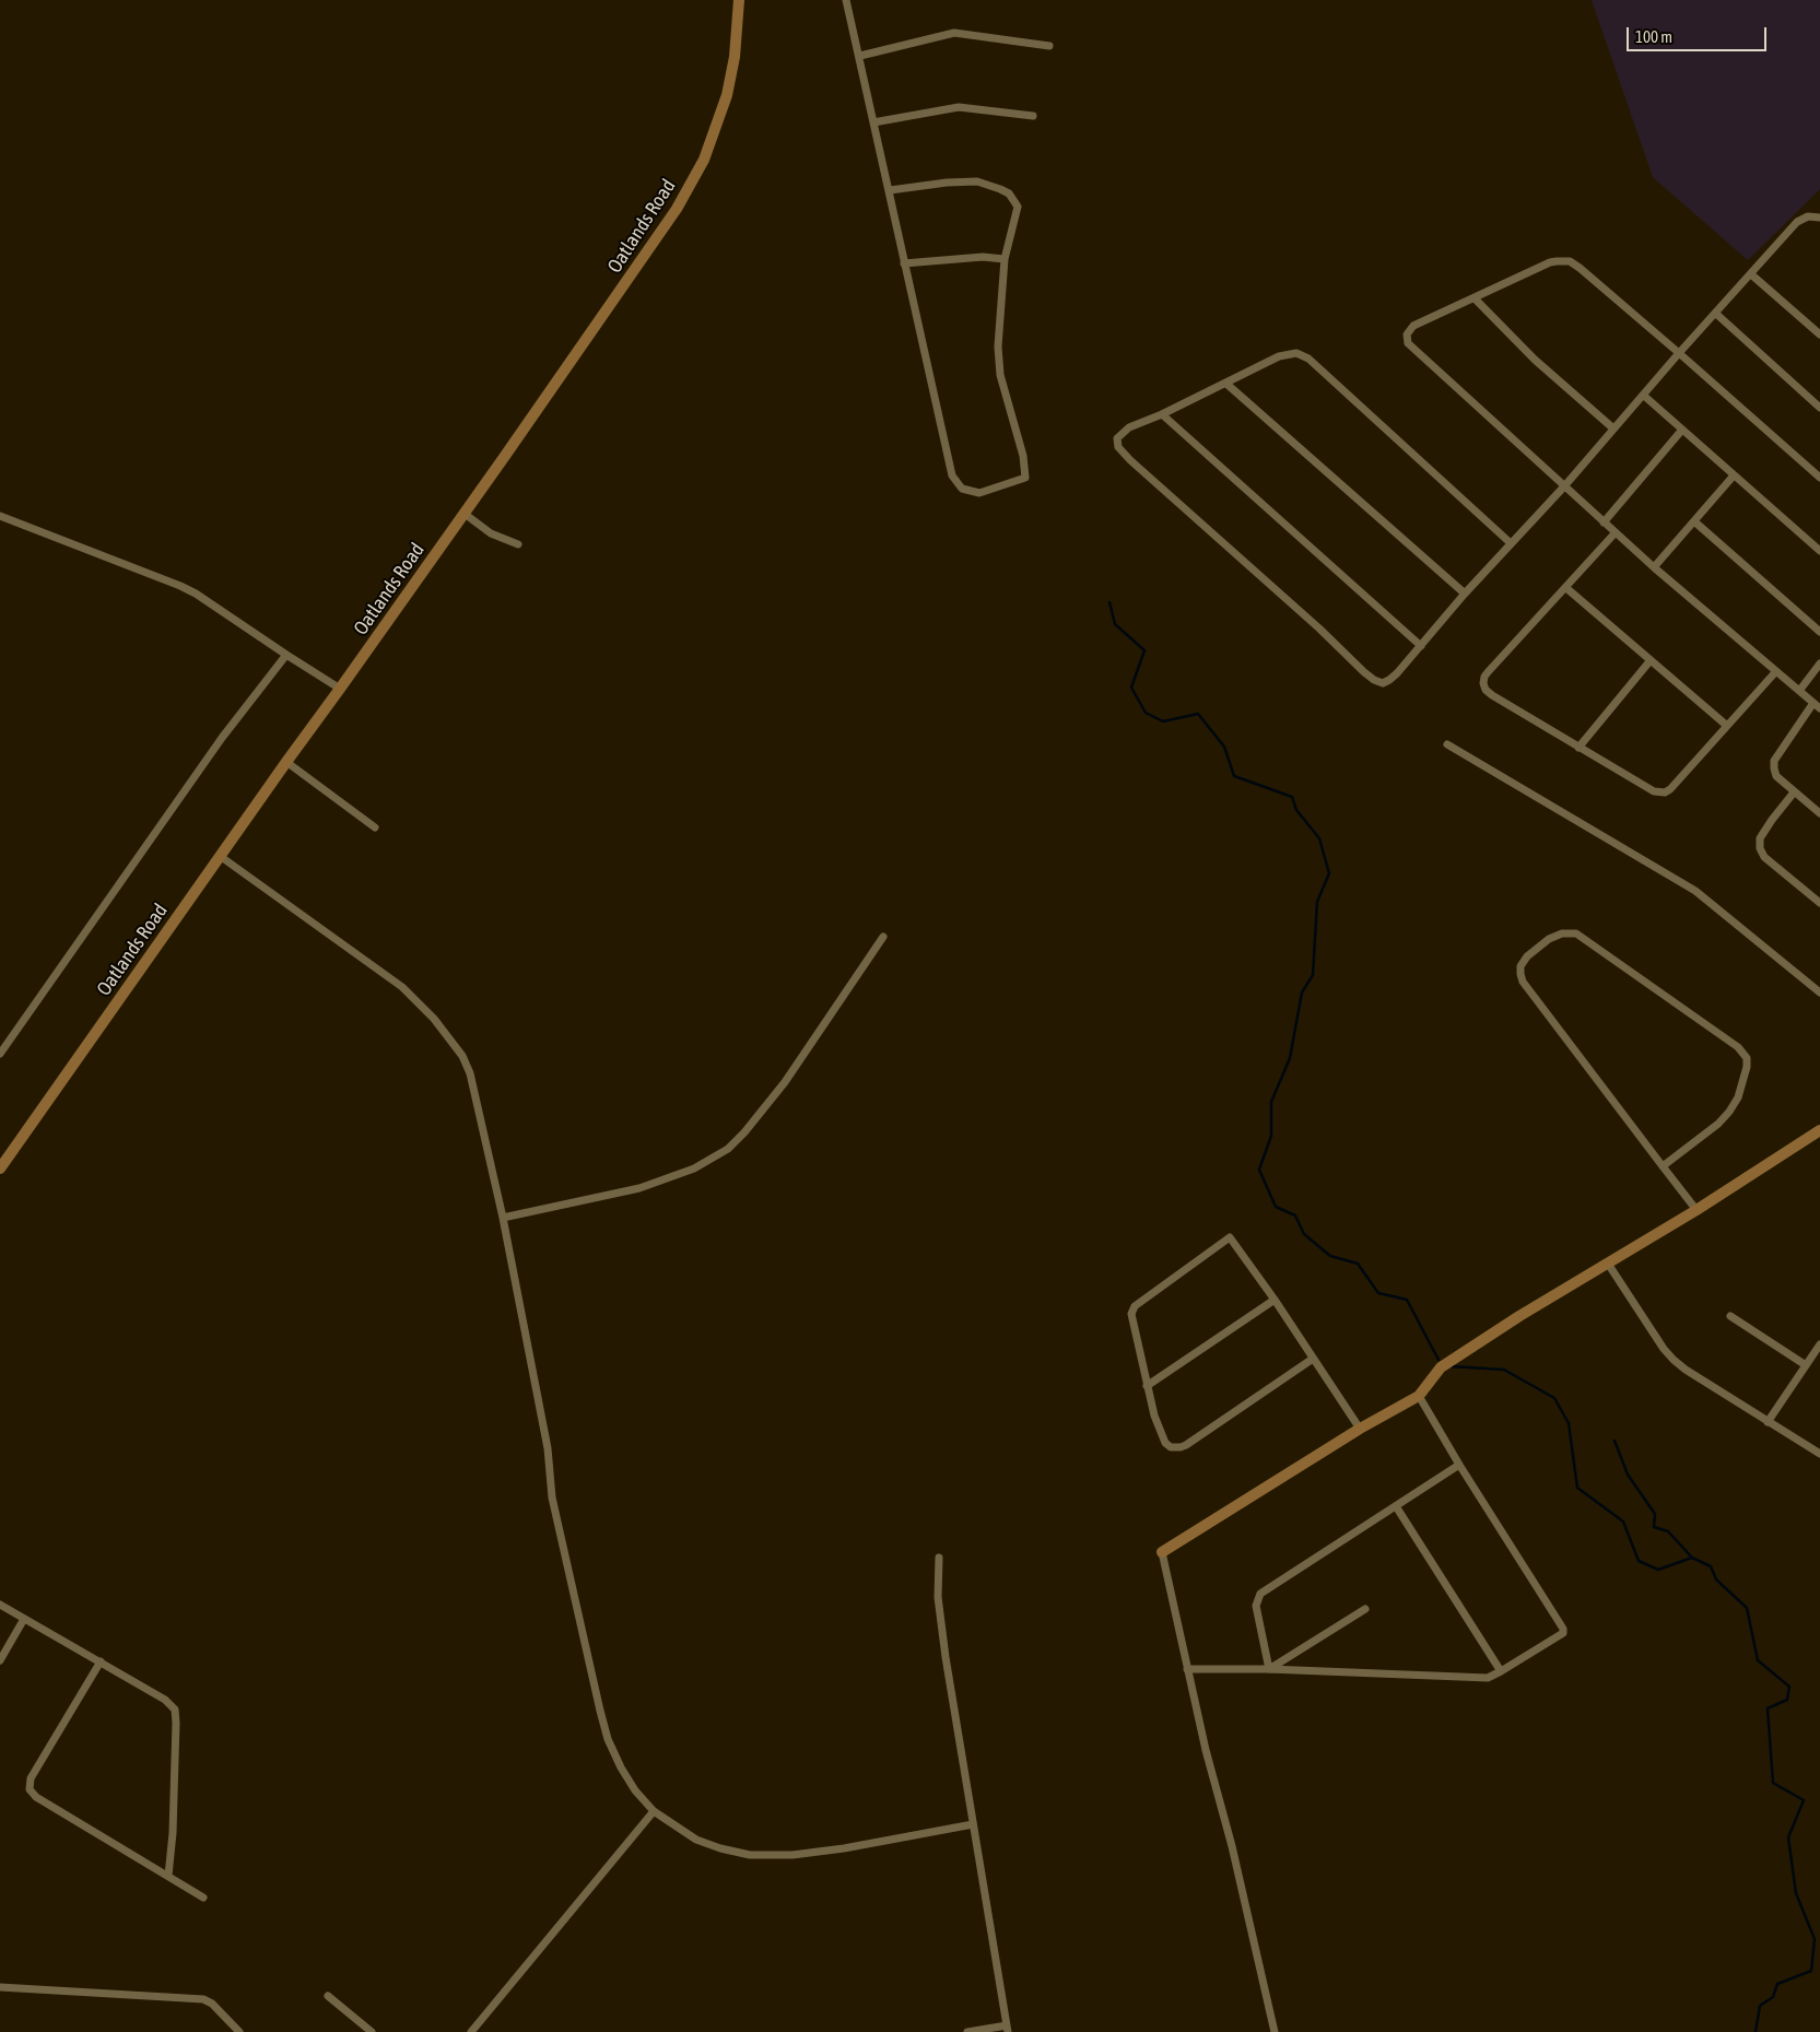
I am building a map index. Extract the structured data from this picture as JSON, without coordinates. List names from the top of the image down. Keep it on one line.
{"streets":{"street":["Oatlands Road"]},"scale_bar":"100 m"}
